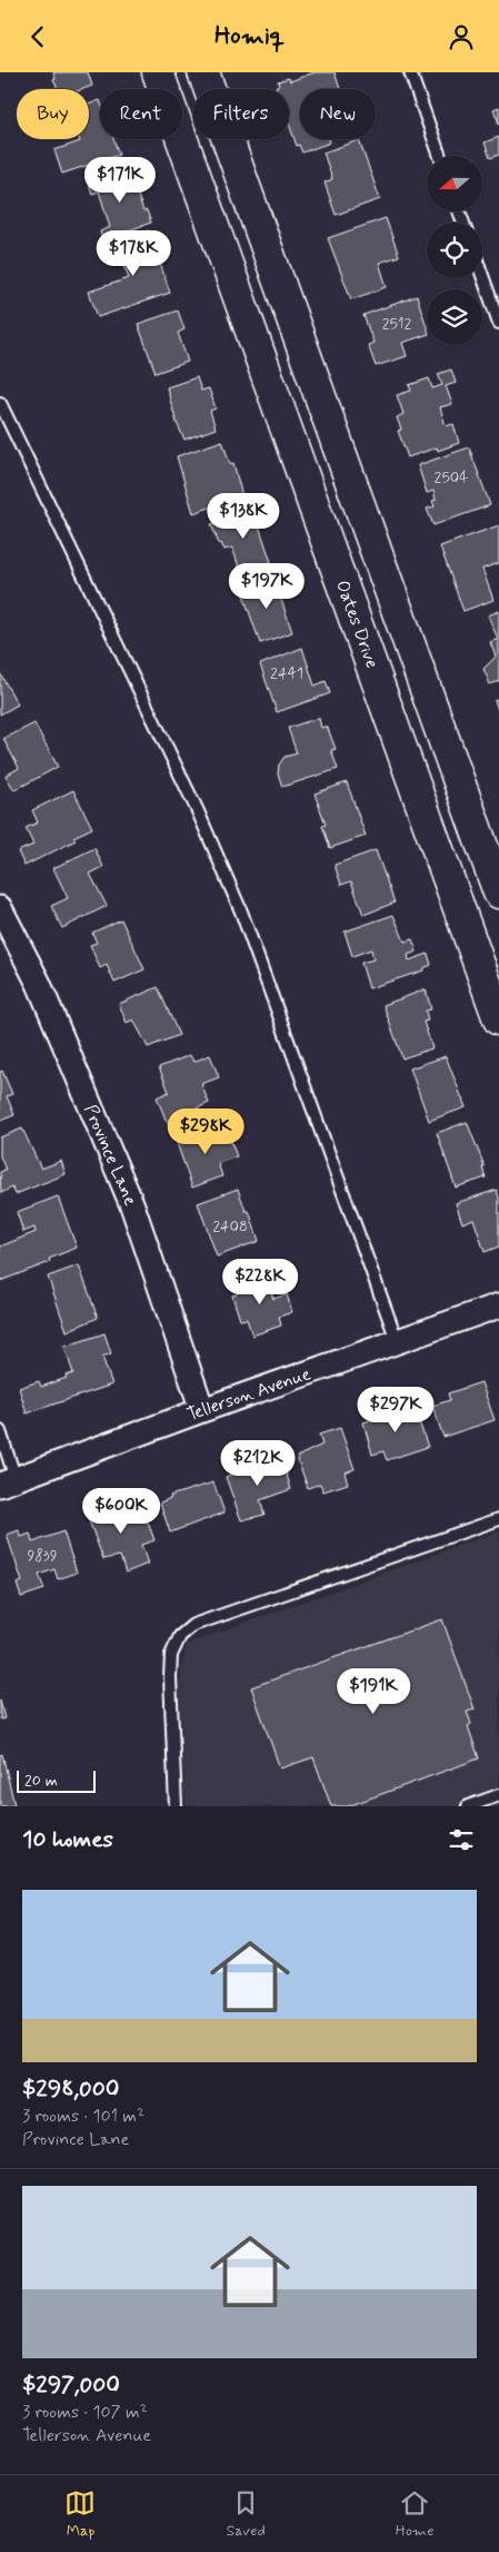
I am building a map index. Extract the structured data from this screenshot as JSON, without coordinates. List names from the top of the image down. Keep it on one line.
{"streets":{"main road":["Oates Drive"],"street":["Province Lane","Tellerson Avenue"]},"crossings":[["Province Lane","Tellerson Avenue"]],"house_numbers":["2512","2504","2441","2408","9839"],"scale_bar":"20 m","north":"left","page":{"header":"Homiq","chip":["Buy","Rent","Filters","New"],"price":["$171K","$178K","$138K","$197K","$298K","$228K","$297K","$212K","$600K","$191K"],"scale":"20 m","heading":"10 homes","list":[{"name":"$298,000","note":"3 rooms · 101 m² · Province Lane"},{"name":"$297,000","note":"3 rooms · 107 m² · Tellerson Avenue"}],"tabs":["Map","Saved","Home"]}}
